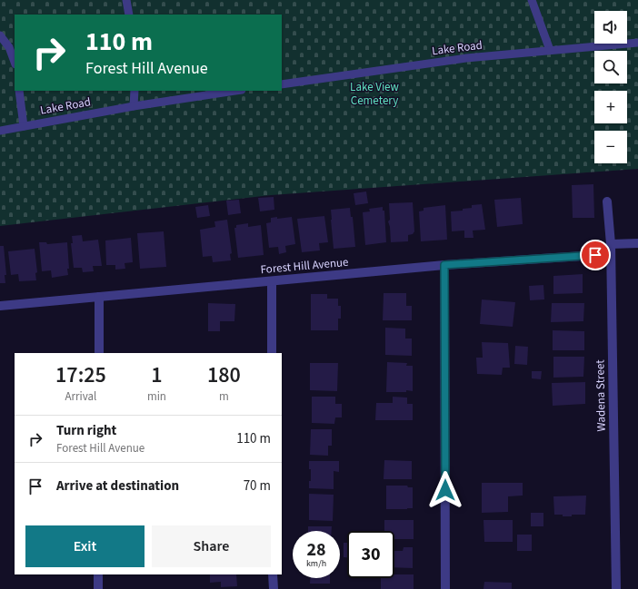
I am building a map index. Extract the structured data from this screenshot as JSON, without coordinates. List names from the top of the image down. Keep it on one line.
{"streets":{"street":["Forest Hill Avenue","Wadena Street"],"lane":["Lake Road"]},"crossings":[["Forest Hill Avenue","Wadena Street"]],"parks":["Lake View Cemetery"],"page":{"map_buttons":["+","−"],"turn":["110 m","Forest Hill Avenue"],"eta":["17:25","Arrival","1","min","180","m"],"list":[{"name":"Turn right","note":"Forest Hill Avenue","value":"110 m"},{"name":"Arrive at destination","value":"70 m"}],"buttons":["Exit","Share"],"speed":"28 km/h","limit":"30"}}
